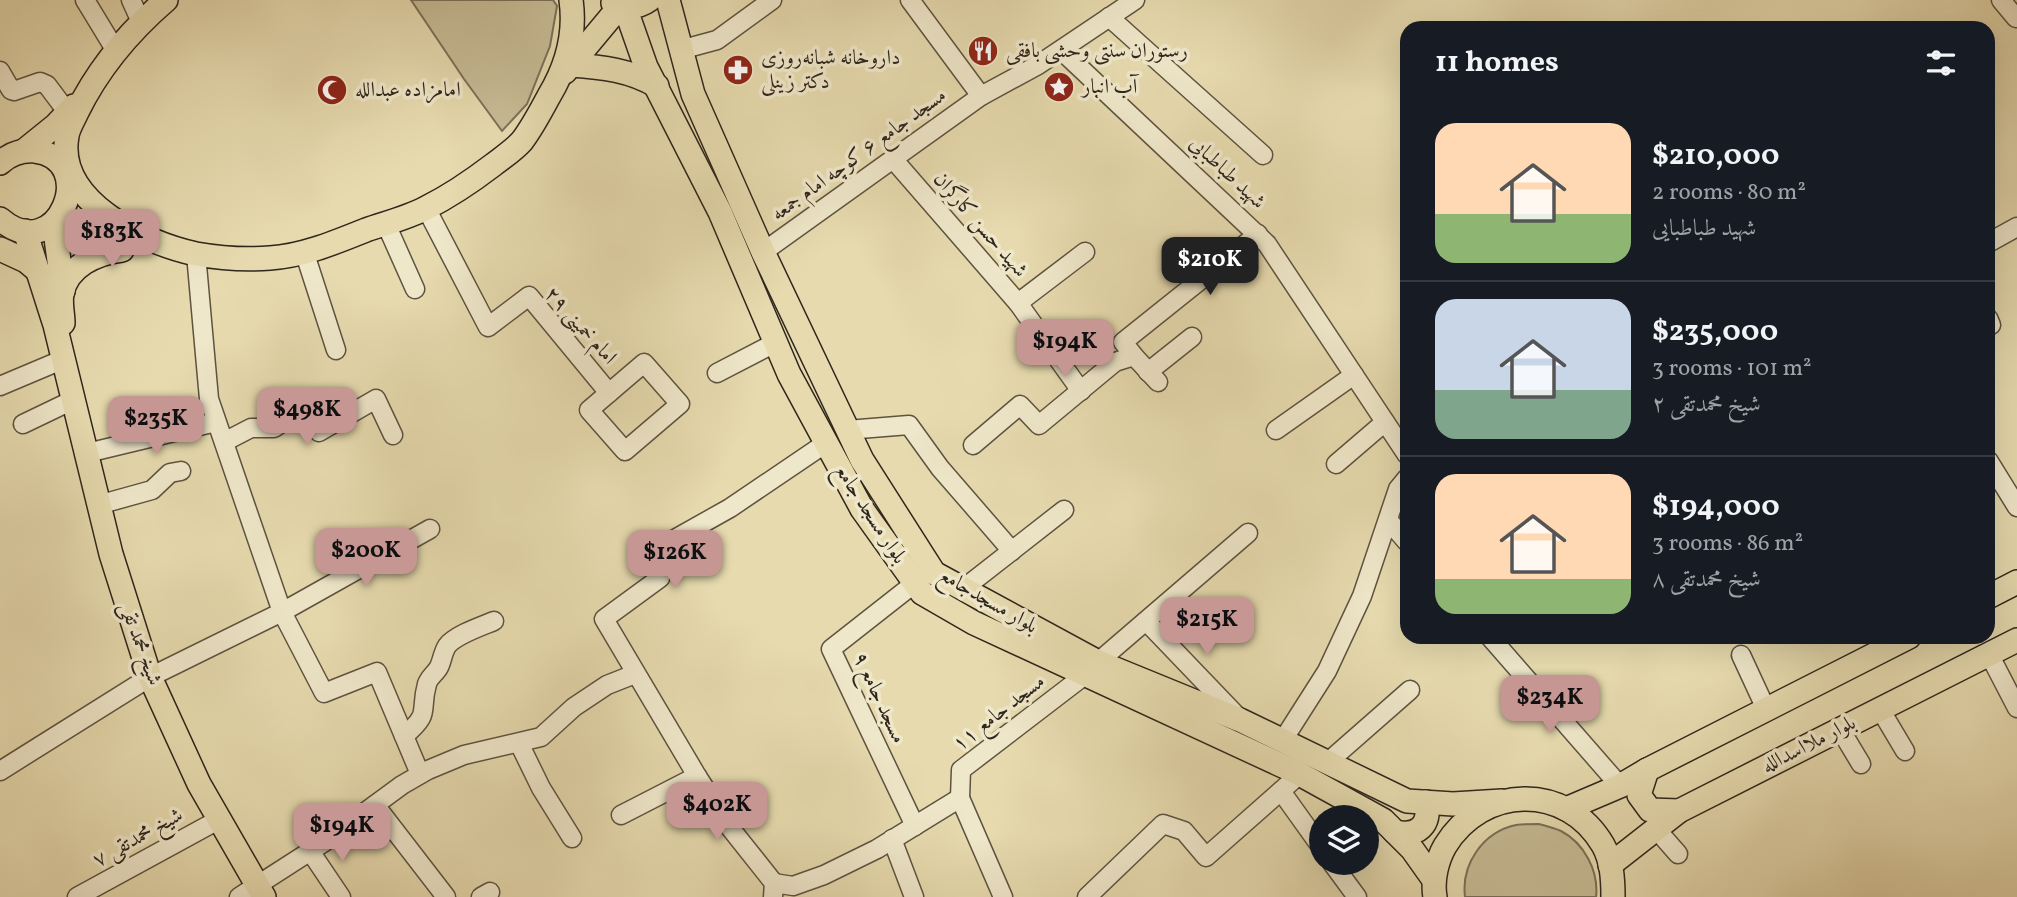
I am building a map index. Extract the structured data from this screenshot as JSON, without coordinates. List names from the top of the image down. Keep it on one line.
{"streets":{"main road":["بلوار مسجد جامع","بلوار مسجدجامع","شیخ محمد تقی","بلوار ملااسدالله"],"street":["مسجد جامع ۶ کوچه امام جمعه","شهید طباطبایی","شهید حسن کارگران","امام خمینی ۲۹","مسجد جامع ۹","مسجد جامع ۱۱","شیخ محمدتقی ۷"]},"crossings":[["مسجد جامع ۶ کوچه امام جمعه","شهید طباطبایی"],["مسجد جامع ۶ کوچه امام جمعه","شهید حسن کارگران"],["مسجد جامع ۶ کوچه امام جمعه","بلوار مسجدجامع"],["بلوار مسجد جامع","بلوار مسجدجامع"],["بلوار مسجد جامع","مسجد جامع ۹"],["بلوار مسجد جامع","مسجد جامع ۱۱"],["بلوار مسجدجامع","مسجد جامع ۱۱"],["شیخ محمد تقی","شیخ محمدتقی ۷"]],"places":{"restaurant":["رستوران سنتی وحشی بافقی"],"pharmacy":["داروخانه شبانه‌روزی دکتر زینلی"],"place":["آب انبار"],"mosque":["امامزاده عبدالله"]},"page":{"heading":"11 homes","list":[{"name":"$210,000","note":"2 rooms · 80 m² · شهید طباطبایی"},{"name":"$235,000","note":"3 rooms · 101 m² · شیخ محمدتقی ۲"},{"name":"$194,000","note":"3 rooms · 86 m² · شیخ محمدتقی ۸"}],"price":["$183K","$210K","$194K","$498K","$235K","$200K","$126K","$215K","$234K","$402K","$194K"]}}
